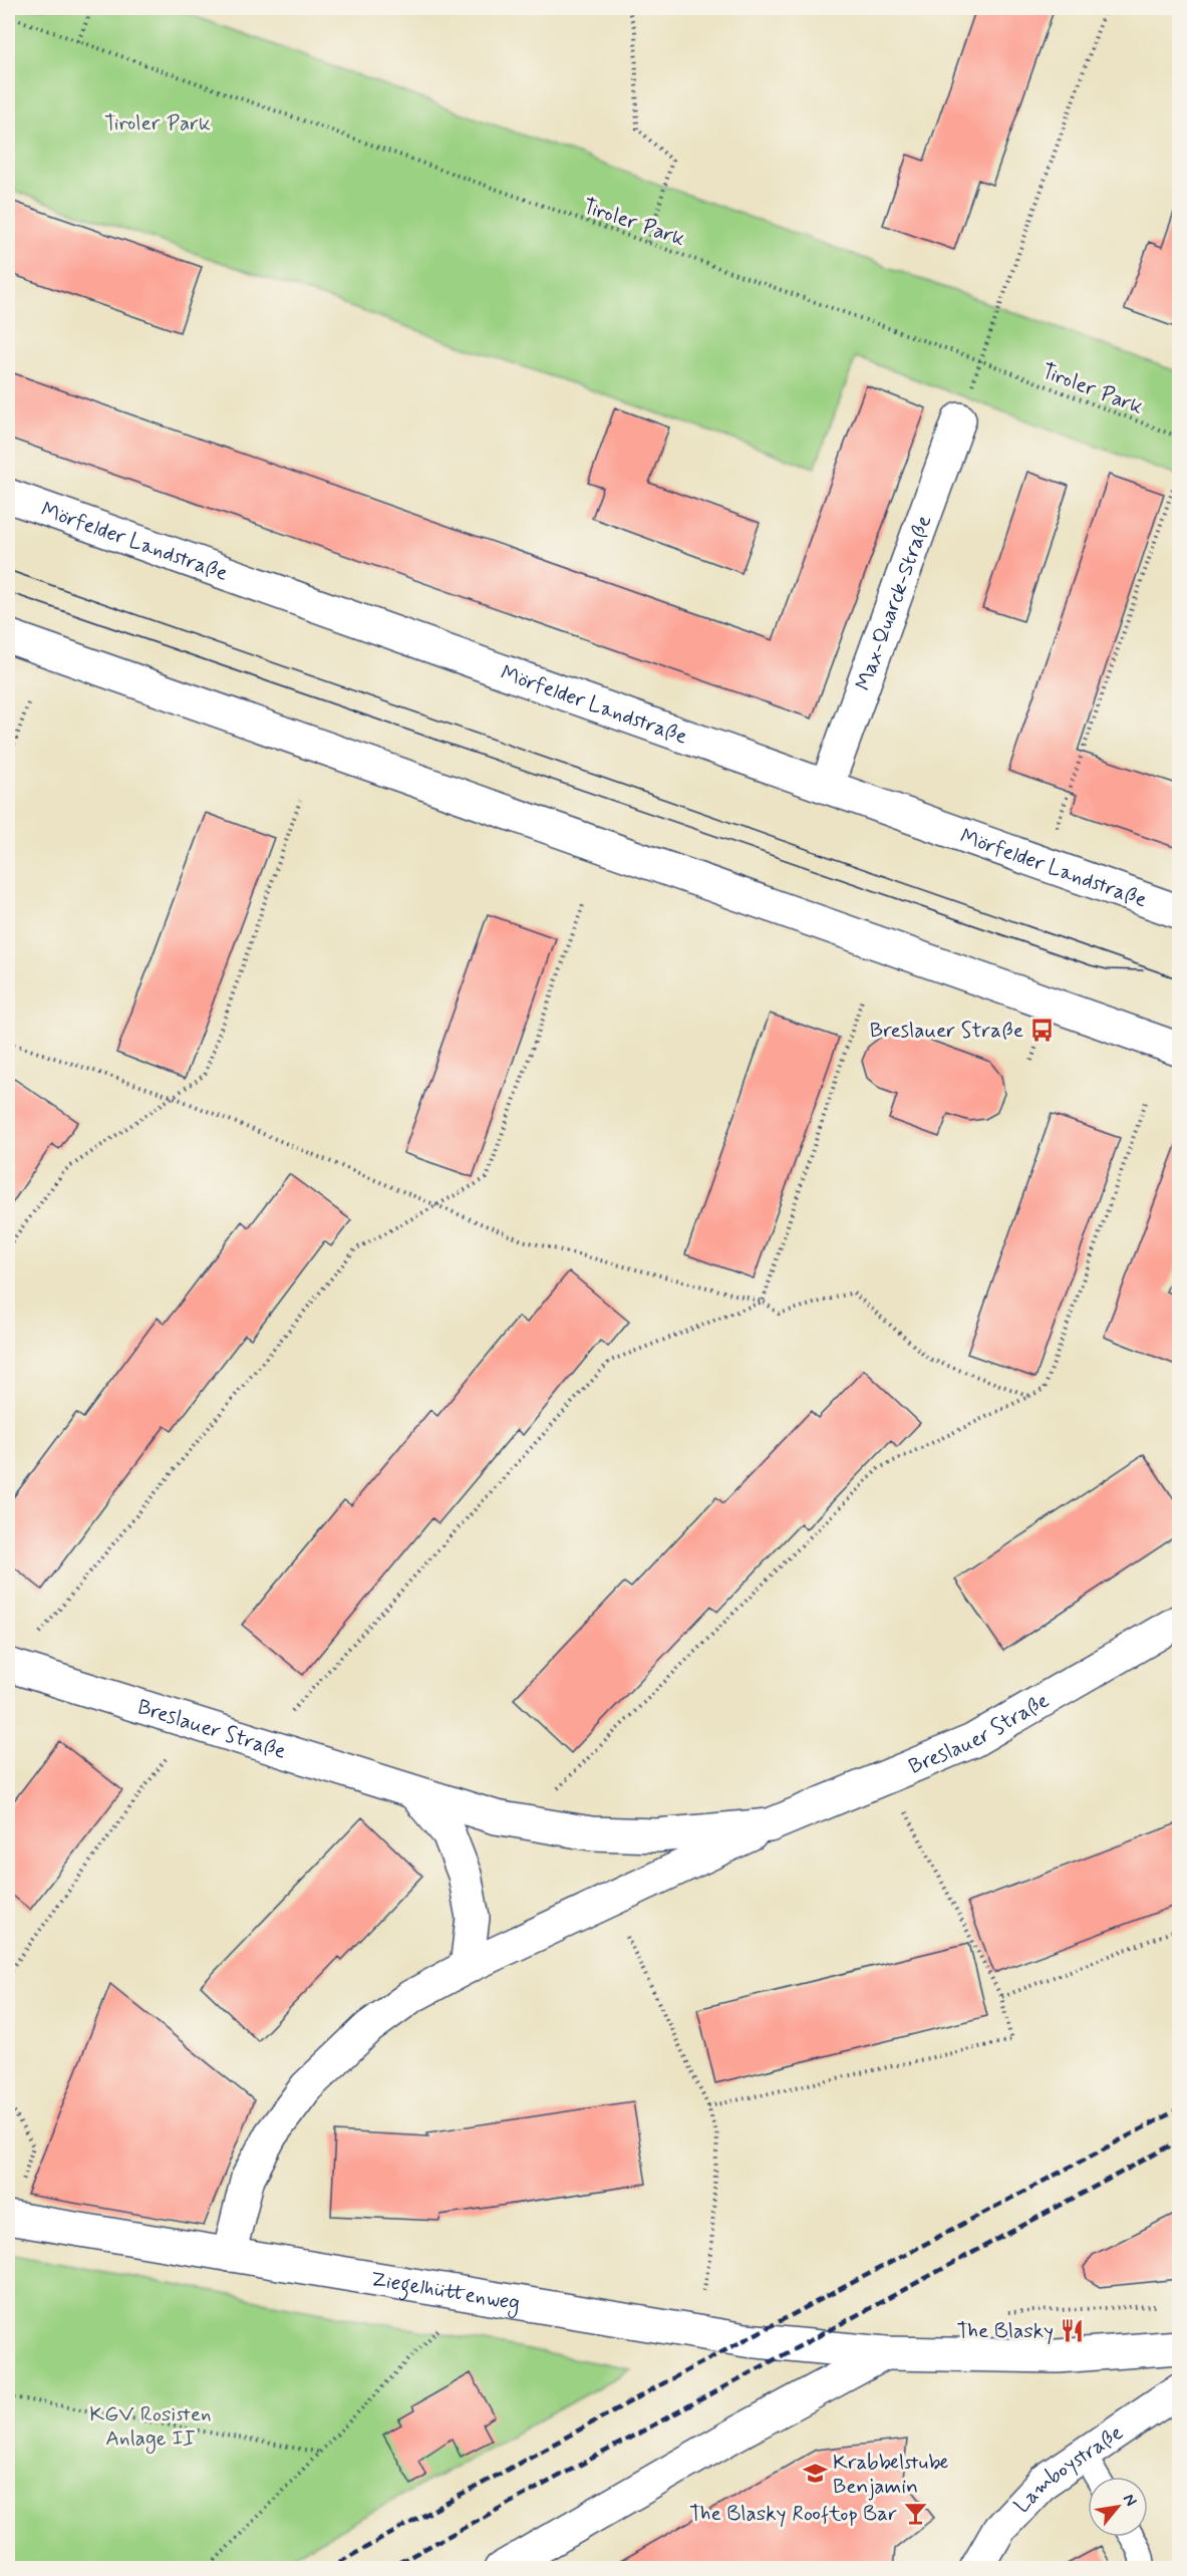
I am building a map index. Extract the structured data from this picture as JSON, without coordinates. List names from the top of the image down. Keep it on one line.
{"streets":{"street":["Mörfelder Landstraße","Max-Quarck-Straße","Breslauer Straße","Ziegelhüttenweg","Lamboystraße"],"path":["Tiroler Park"]},"crossings":[["Mörfelder Landstraße","Max-Quarck-Straße"],["Breslauer Straße","Ziegelhüttenweg"]],"parks":["Tiroler Park","KGV Rosisten Anlage II"],"places":{"bus stop":["Breslauer Straße"],"restaurant":["The Blasky"],"school or university":["Krabbelstube Benjamin"],"bar":["The Blasky Rooftop Bar"]},"north":"top right"}
